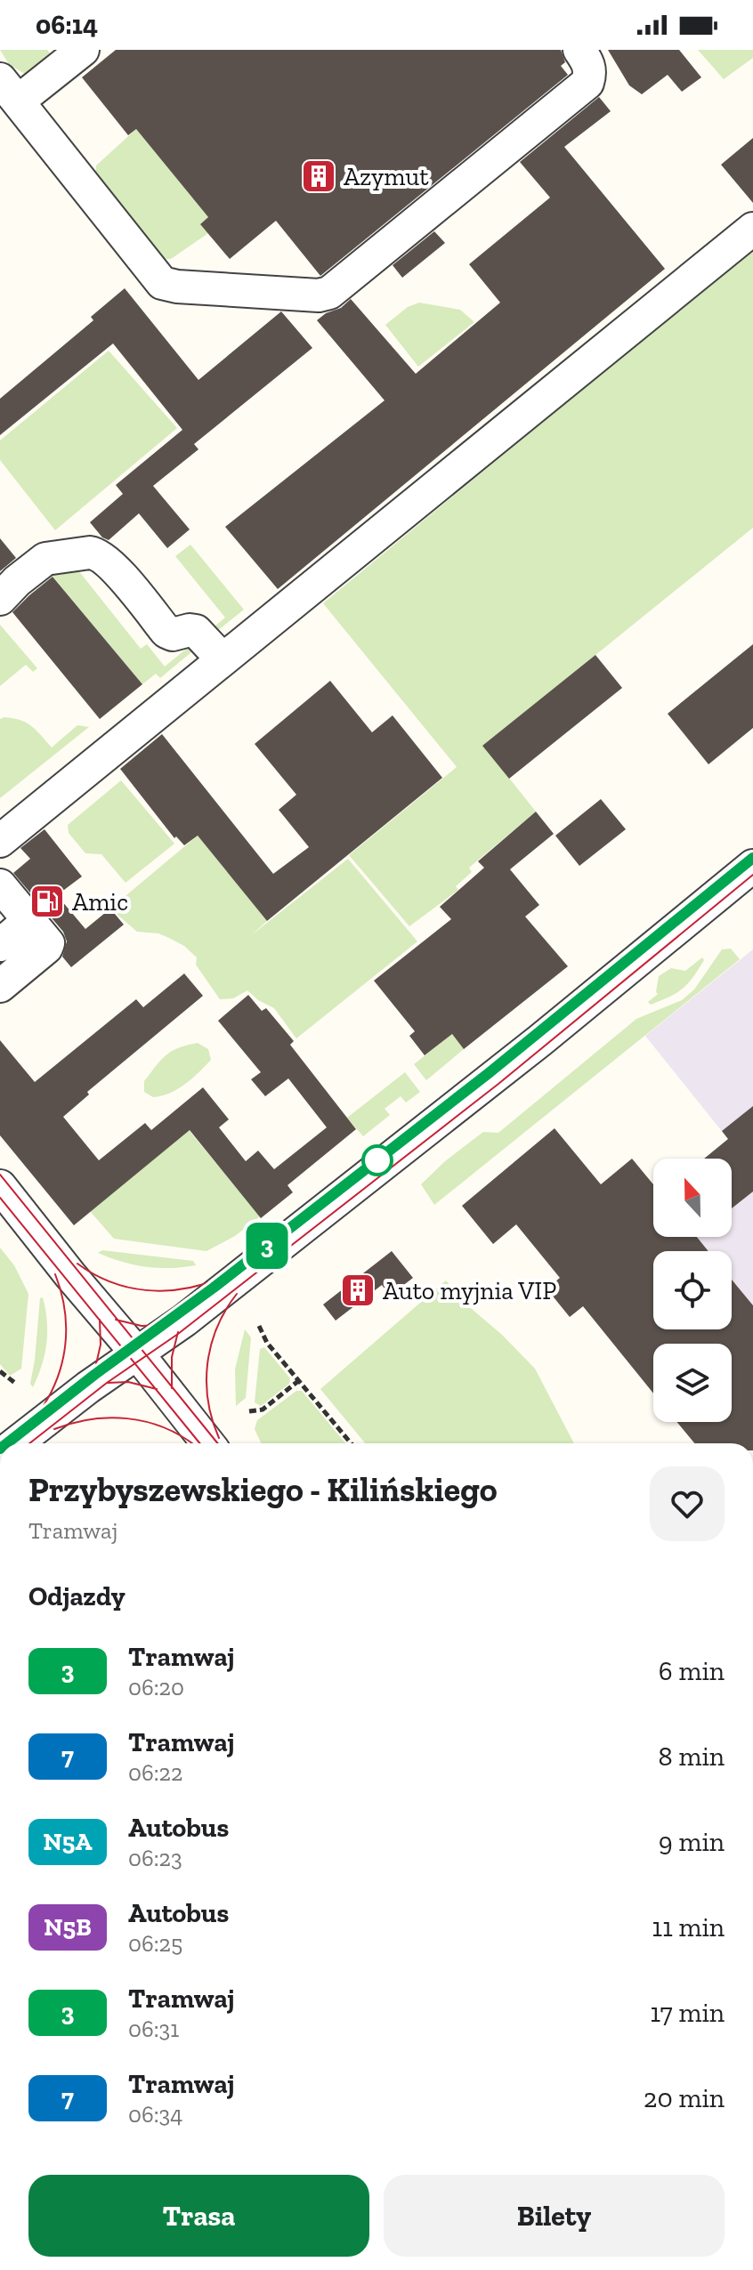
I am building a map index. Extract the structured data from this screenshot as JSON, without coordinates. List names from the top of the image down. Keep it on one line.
{"places":{"building":["Azymut","Auto myjnia VIP"],"fuel station":["Amic"]},"lines":["tram line 3"],"north":"top","page":{"status":"06:14","on_map":"3","heading":[["Przybyszewskiego - Kilińskiego","Tramwaj"],"Odjazdy"],"list":[{"mark":"3","name":"Tramwaj","note":"06:20","value":"6 min"},{"mark":"7","name":"Tramwaj","note":"06:22","value":"8 min"},{"mark":"N5A","name":"Autobus","note":"06:23","value":"9 min"},{"mark":"N5B","name":"Autobus","note":"06:25","value":"11 min"},{"mark":"3","name":"Tramwaj","note":"06:31","value":"17 min"},{"mark":"7","name":"Tramwaj","note":"06:34","value":"20 min"}],"buttons":["Trasa","Bilety"]}}
